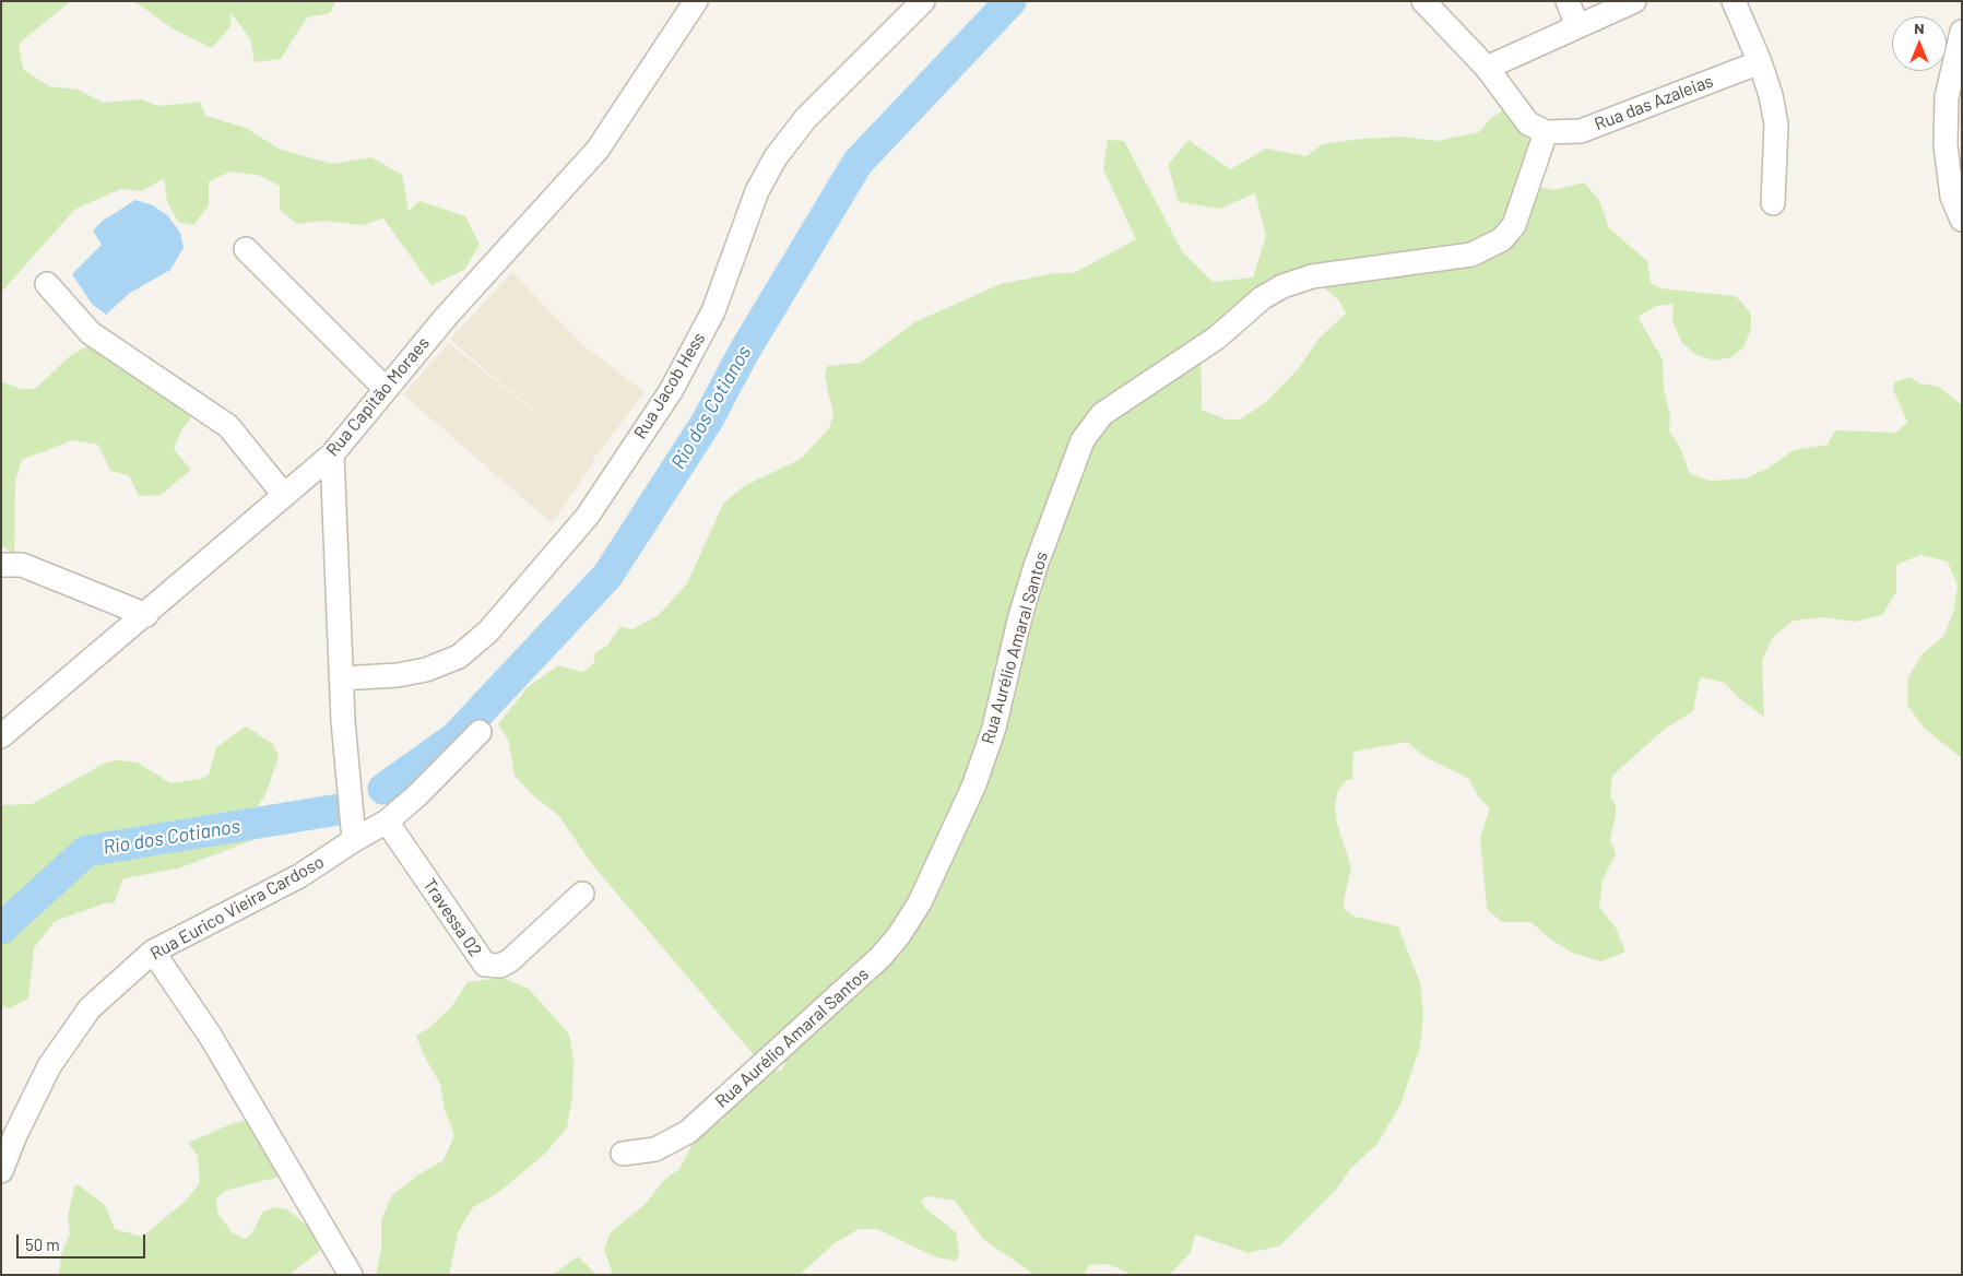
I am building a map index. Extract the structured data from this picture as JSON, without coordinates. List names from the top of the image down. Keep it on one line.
{"streets":{"street":["Rua das Azaleias","Rua Jacob Hess","Rua Capitão Moraes","Rua Aurélio Amaral Santos","Rua Eurico Vieira Cardoso","Travessa 02"]},"crossings":[["Rua das Azaleias","Rua Aurélio Amaral Santos"],["Rua Eurico Vieira Cardoso","Travessa 02"]],"water":["Rio dos Cotianos"],"scale_bar":"50 m","north":"top"}
